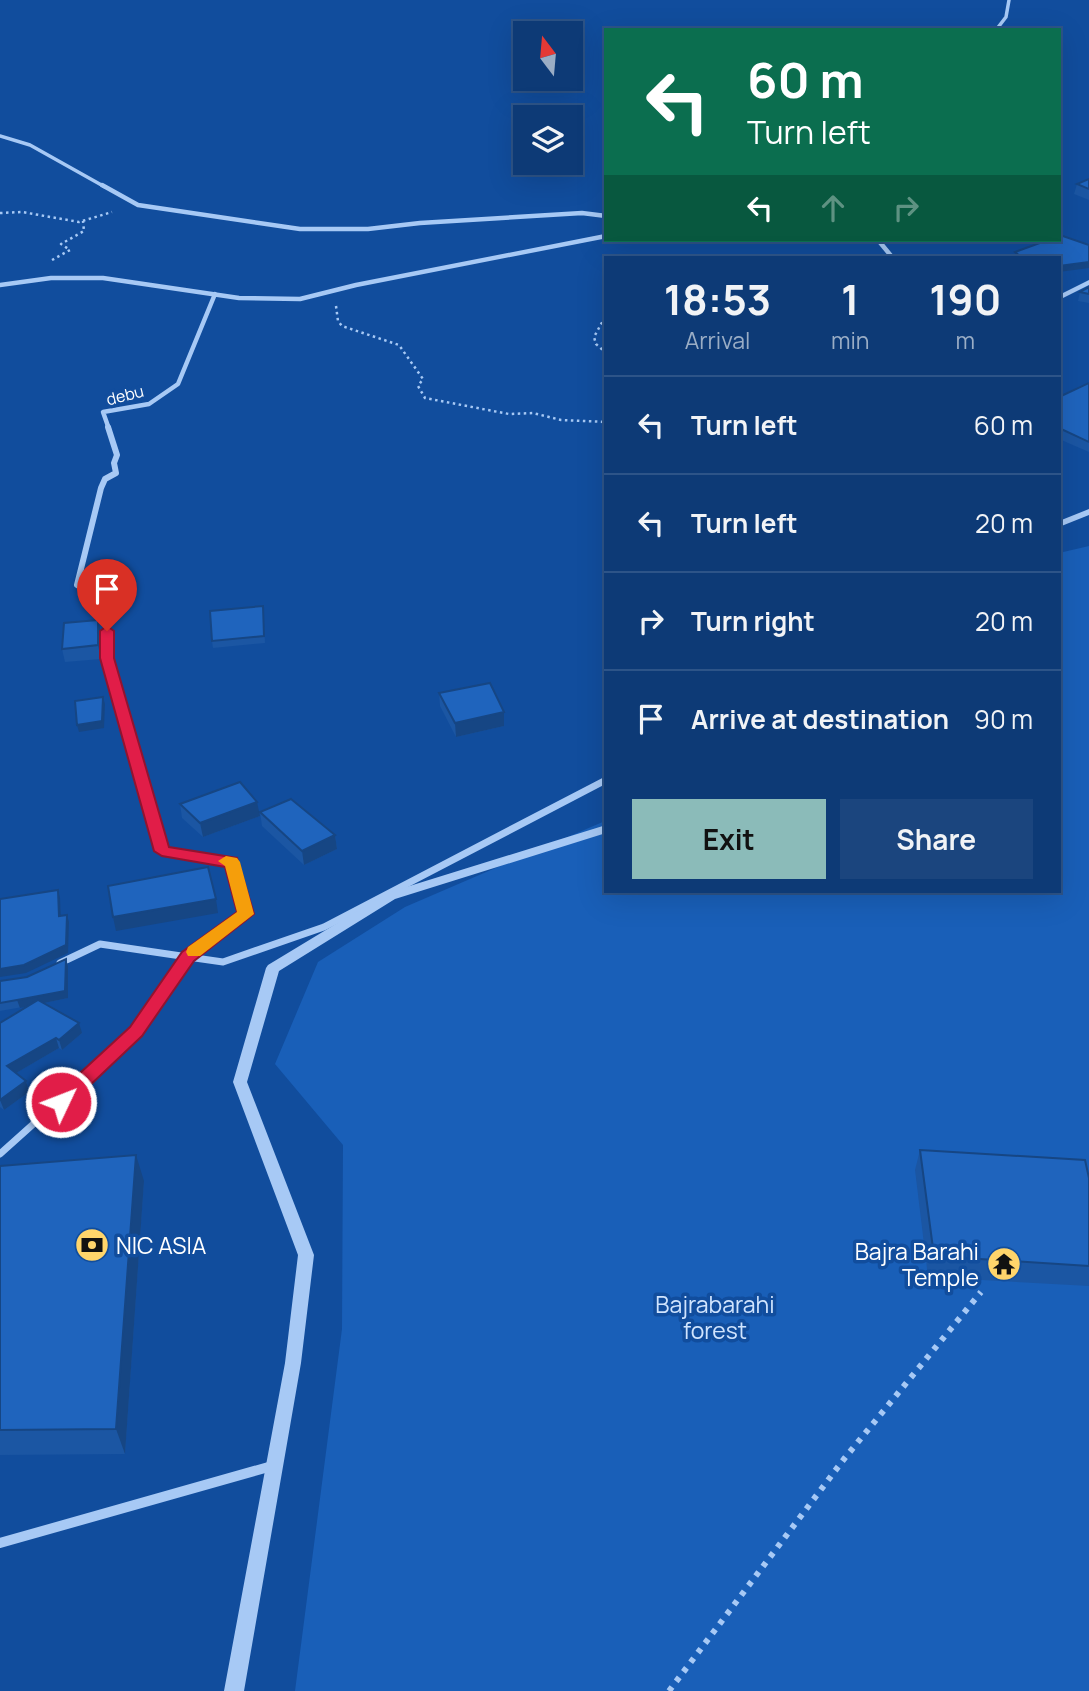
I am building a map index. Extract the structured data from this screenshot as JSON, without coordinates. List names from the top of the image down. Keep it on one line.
{"streets":{"street":["debu"]},"parks":["Bajrabarahi forest"],"places":{"bank":["NIC ASIA"],"temple":["Bajra Barahi Temple"]},"north":"top","page":{"turn":["60 m","Turn left"],"eta":["18:53","Arrival","1","min","190","m"],"list":[{"name":"Turn left","value":"60 m"},{"name":"Turn left","value":"20 m"},{"name":"Turn right","value":"20 m"},{"name":"Arrive at destination","value":"90 m"}],"buttons":["Exit","Share"]}}
